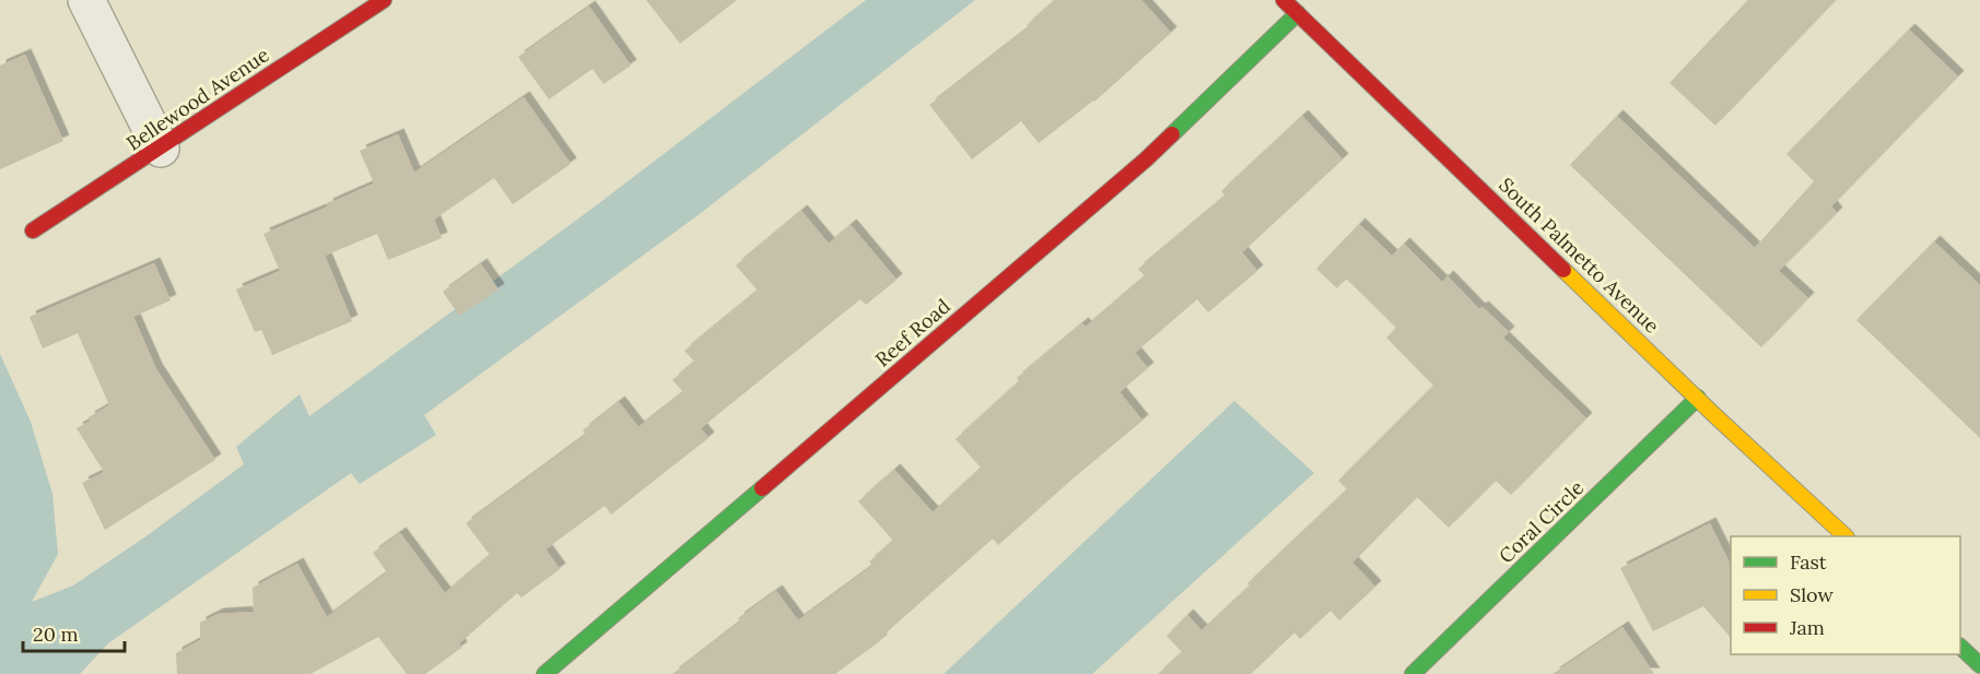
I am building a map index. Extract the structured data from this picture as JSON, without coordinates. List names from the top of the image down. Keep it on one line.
{"streets":{"street":["Bellewood Avenue","South Palmetto Avenue","Reef Road","Coral Circle"]},"crossings":[["South Palmetto Avenue","Reef Road"],["South Palmetto Avenue","Coral Circle"]],"legend":["Fast","Slow","Jam"],"scale_bar":"20 m"}
